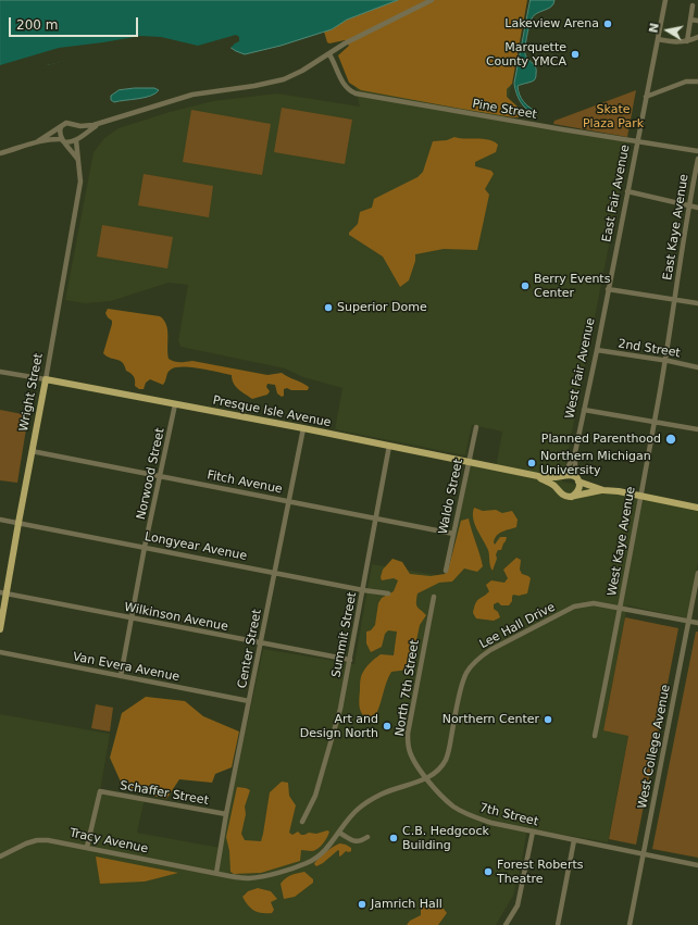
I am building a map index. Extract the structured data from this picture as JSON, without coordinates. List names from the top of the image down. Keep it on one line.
{"streets":{"main road":["West Fair Avenue","Wright Street","Presque Isle Avenue"],"street":["Pine Street","East Fair Avenue","East Kaye Avenue","2nd Street","Norwood Street","Fitch Avenue","Waldo Street","West Kaye Avenue","Longyear Avenue","Wilkinson Avenue","Lee Hall Drive","Summit Street","Center Street","Van Evera Avenue","North 7th Street","West College Avenue","Schaffer Street","7th Street","Tracy Avenue"]},"crossings":[["Pine Street","East Fair Avenue"],["East Fair Avenue","West Fair Avenue"],["East Kaye Avenue","West Kaye Avenue"],["2nd Street","West Fair Avenue"],["2nd Street","West Kaye Avenue"],["West Fair Avenue","Presque Isle Avenue"],["Wright Street","Presque Isle Avenue"],["Wright Street","Fitch Avenue"],["Wright Street","Longyear Avenue"],["Wright Street","Wilkinson Avenue"],["Presque Isle Avenue","Norwood Street"],["Presque Isle Avenue","Waldo Street"],["Presque Isle Avenue","West Kaye Avenue"],["Presque Isle Avenue","Summit Street"],["Presque Isle Avenue","Center Street"],["Norwood Street","Fitch Avenue"],["Norwood Street","Longyear Avenue"],["Norwood Street","Wilkinson Avenue"],["Norwood Street","Van Evera Avenue"],["Fitch Avenue","Waldo Street"],["Fitch Avenue","Summit Street"],["Fitch Avenue","Center Street"],["West Kaye Avenue","Lee Hall Drive"],["Longyear Avenue","Summit Street"],["Longyear Avenue","Center Street"],["Wilkinson Avenue","Summit Street"],["Wilkinson Avenue","Center Street"],["Lee Hall Drive","North 7th Street"],["Lee Hall Drive","West College Avenue"],["Lee Hall Drive","7th Street"],["Lee Hall Drive","Tracy Avenue"],["Center Street","Van Evera Avenue"],["Center Street","Schaffer Street"],["Center Street","Tracy Avenue"],["North 7th Street","7th Street"],["North 7th Street","Tracy Avenue"],["Schaffer Street","Tracy Avenue"],["7th Street","Tracy Avenue"]],"parks":["Skate Plaza Park"],"places":["Lakeview Arena","Marquette County YMCA","Berry Events Center","Superior Dome","Planned Parenthood","Northern Michigan University","Northern Center","Art and Design North","C.B. Hedgcock Building","Forest Roberts Theatre","Jamrich Hall"],"scale_bar":"200 m","north":"left"}
